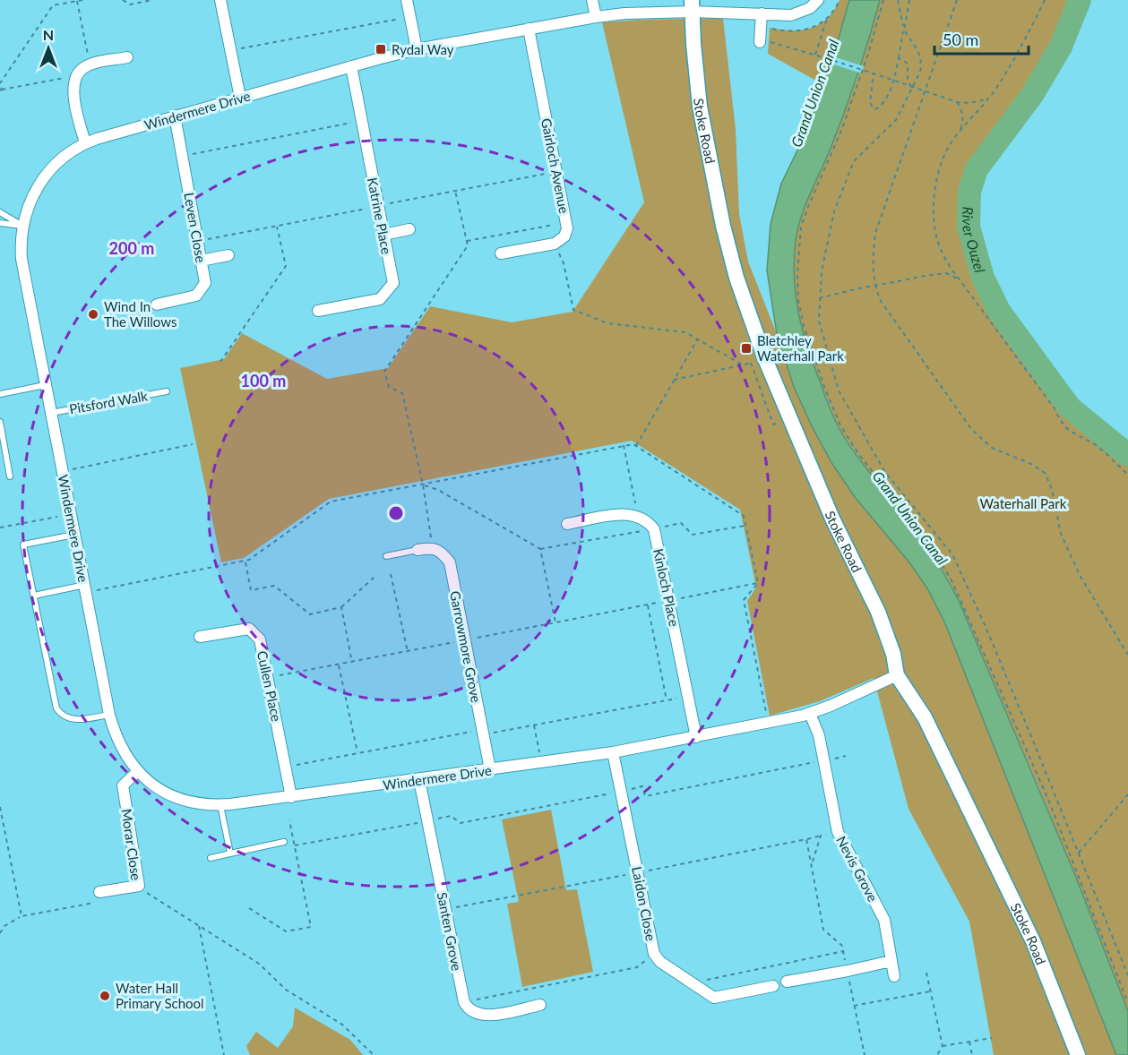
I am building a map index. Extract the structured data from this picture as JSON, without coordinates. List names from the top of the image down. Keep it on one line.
{"streets":{"street":["Windermere Drive","Stoke Road","Gairloch Avenue","Katrine Place","Leven Close","Kinloch Place","Garrowmore Grove","Cullen Place","Morar Close","Nevis Grove","Laidon Close","Santen Grove"],"lane":["Pitsford Walk"]},"crossings":[["Windermere Drive","Stoke Road"],["Windermere Drive","Gairloch Avenue"],["Windermere Drive","Katrine Place"],["Windermere Drive","Leven Close"],["Windermere Drive","Pitsford Walk"],["Windermere Drive","Kinloch Place"],["Windermere Drive","Garrowmore Grove"],["Windermere Drive","Cullen Place"],["Windermere Drive","Morar Close"],["Windermere Drive","Nevis Grove"],["Windermere Drive","Laidon Close"],["Windermere Drive","Santen Grove"]],"water":["Grand Union Canal","River Ouzel"],"parks":["Waterhall Park"],"places":{"transit":["Rydal Way","Bletchley Waterhall Park"],"other":["Wind In The Willows","Water Hall Primary School"]},"scale_bar":"50 m","north":"top","rings":["200 m","100 m"]}
